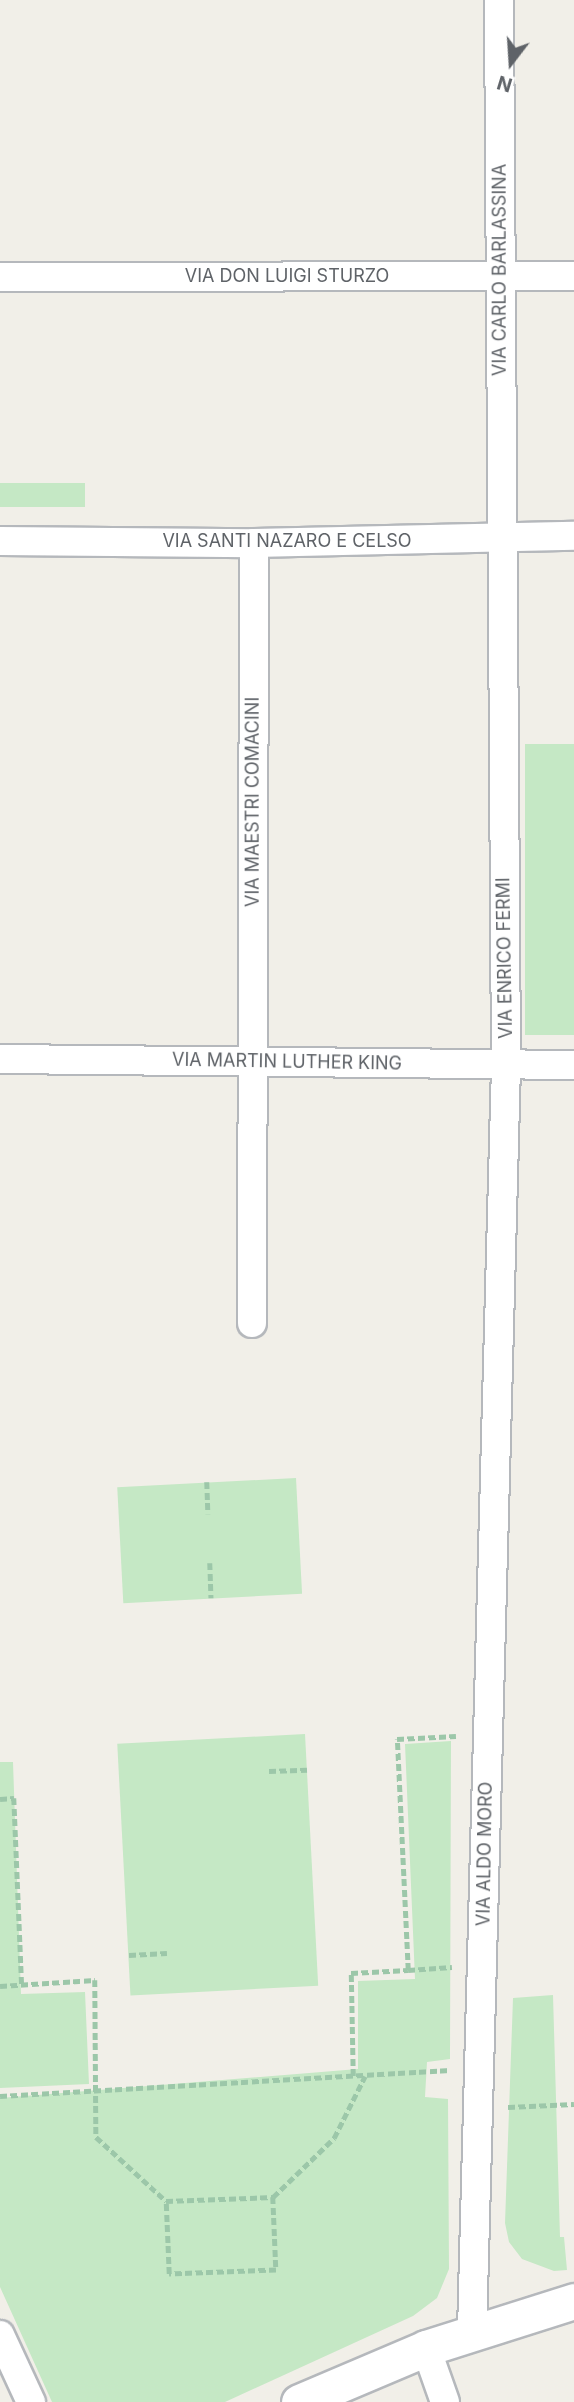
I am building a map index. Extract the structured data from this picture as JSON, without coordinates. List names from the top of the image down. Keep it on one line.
{"streets":{"street":["VIA CARLO BARLASSINA","VIA DON LUIGI STURZO","VIA SANTI NAZARO E CELSO","VIA MAESTRI COMACINI","VIA ENRICO FERMI","VIA MARTIN LUTHER KING","VIA ALDO MORO"]},"crossings":[["VIA CARLO BARLASSINA","VIA DON LUIGI STURZO"],["VIA CARLO BARLASSINA","VIA SANTI NAZARO E CELSO"],["VIA CARLO BARLASSINA","VIA ENRICO FERMI"],["VIA SANTI NAZARO E CELSO","VIA MAESTRI COMACINI"],["VIA SANTI NAZARO E CELSO","VIA ENRICO FERMI"],["VIA MAESTRI COMACINI","VIA MARTIN LUTHER KING"],["VIA ENRICO FERMI","VIA MARTIN LUTHER KING"],["VIA ENRICO FERMI","VIA ALDO MORO"]],"north":"bottom"}
